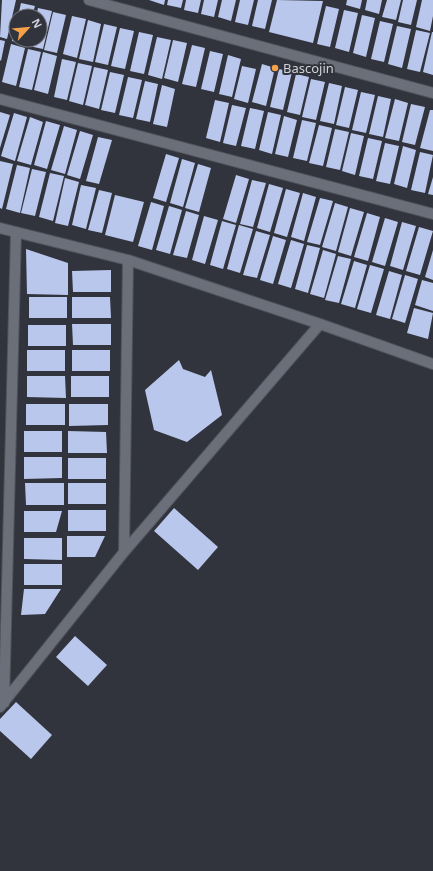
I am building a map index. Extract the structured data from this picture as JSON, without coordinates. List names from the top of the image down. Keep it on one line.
{"places":["Bascojin"],"north":"top right"}
